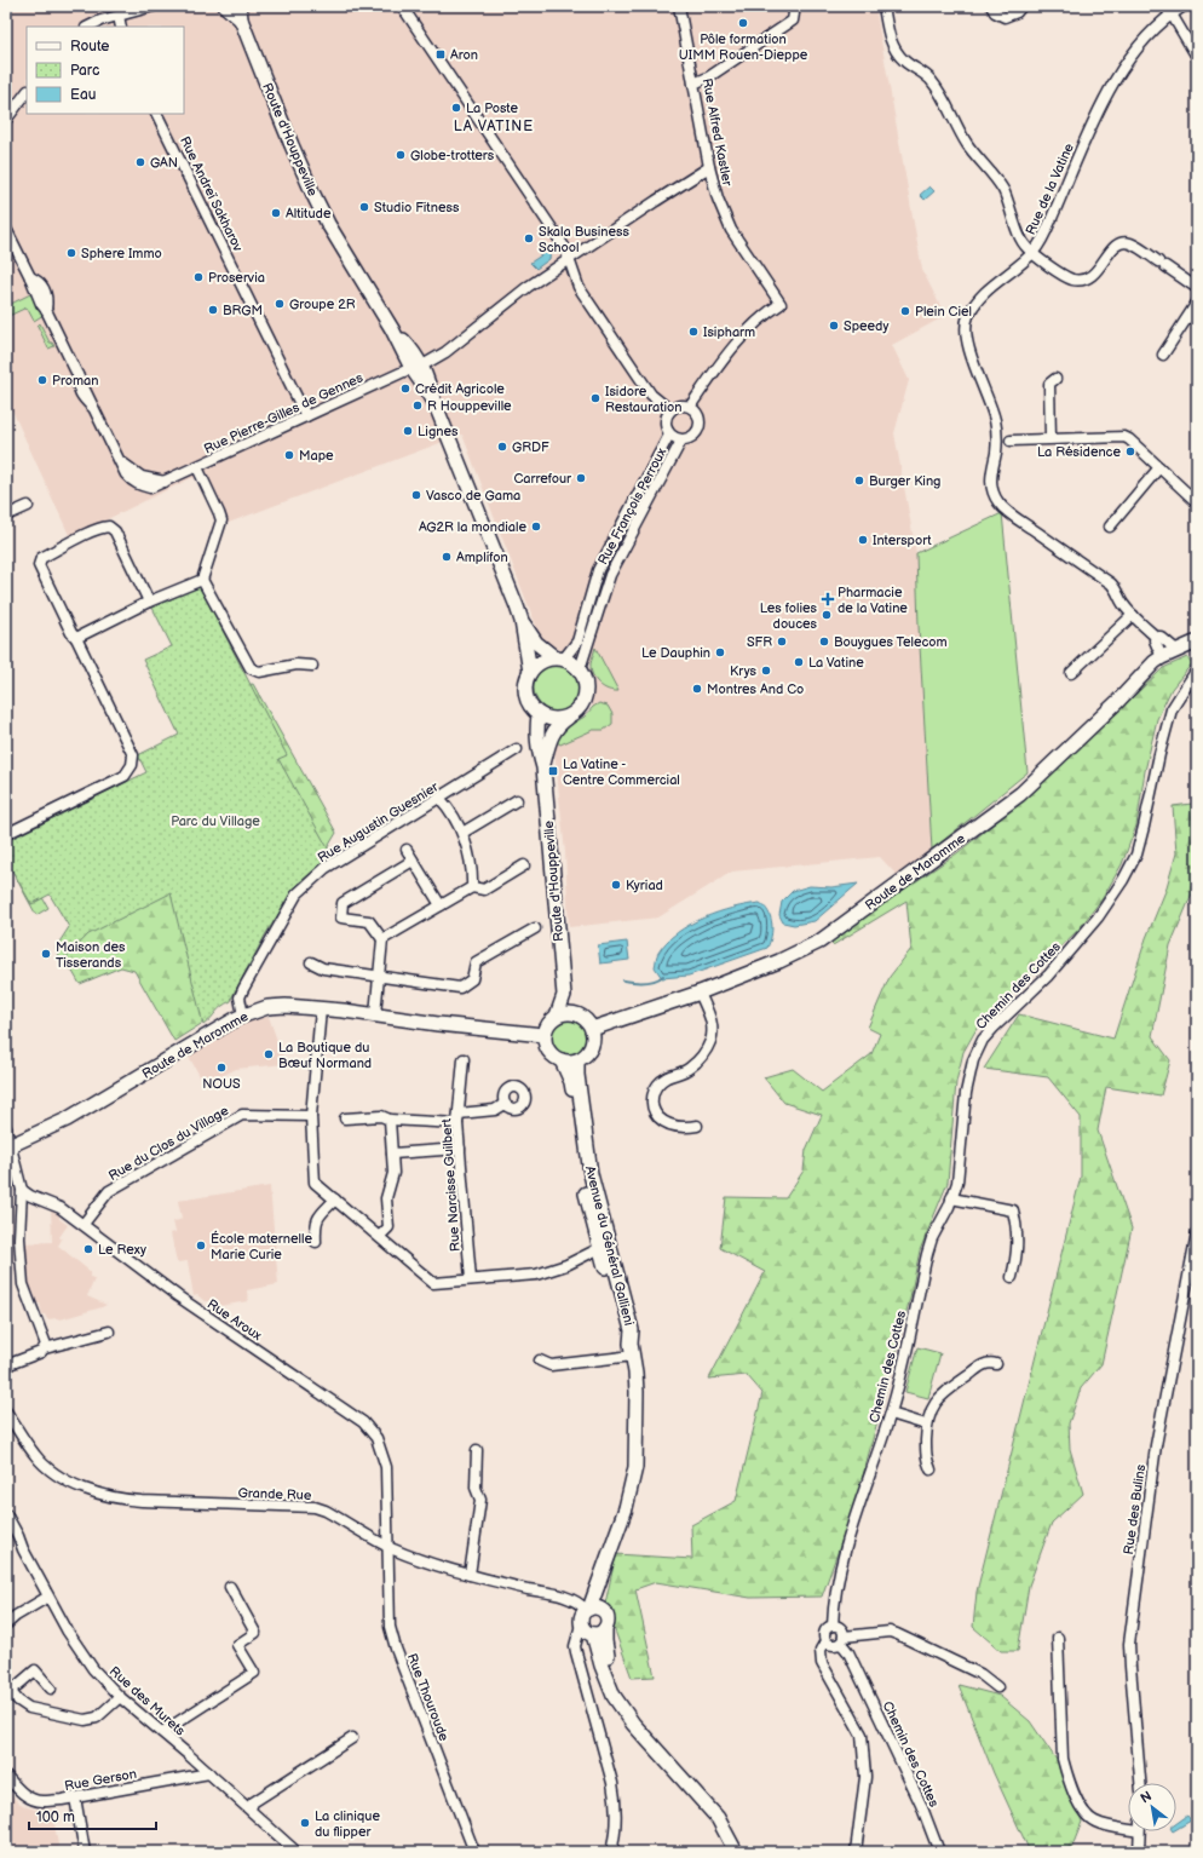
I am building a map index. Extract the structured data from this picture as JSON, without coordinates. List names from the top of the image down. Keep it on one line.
{"streets":{"street":["Rue Alfred Kastler","Route d'Houppeville","Rue de la Vatine","Rue Andreï Sakharov","Rue Pierre-Gilles de Gennes","Rue François Perroux","Rue Augustin Guesnier","Route de Maromme","Chemin des Cottes","Rue du Clos du Village","Rue Narcisse Guilbert","Avenue du Général Gallieni","Rue Aroux","Grande Rue","Rue des Bulins","Rue Thouroude","Rue des Murets","Rue Gerson"]},"crossings":[["Rue Alfred Kastler","Rue Pierre-Gilles de Gennes"],["Rue Alfred Kastler","Rue François Perroux"],["Route d'Houppeville","Rue Pierre-Gilles de Gennes"],["Route d'Houppeville","Rue François Perroux"],["Route d'Houppeville","Route de Maromme"],["Route d'Houppeville","Avenue du Général Gallieni"],["Rue de la Vatine","Route de Maromme"],["Rue Andreï Sakharov","Rue Pierre-Gilles de Gennes"],["Rue Augustin Guesnier","Route de Maromme"],["Route de Maromme","Avenue du Général Gallieni"],["Rue du Clos du Village","Rue Aroux"],["Avenue du Général Gallieni","Grande Rue"],["Rue Aroux","Grande Rue"],["Rue Aroux","Rue Thouroude"],["Grande Rue","Rue Thouroude"],["Rue des Murets","Rue Gerson"]],"districts":["LA VATINE"],"parks":["Parc du Village"],"places":{"other":["Pôle formation UIMM Rouen-Dieppe","La Poste","Globe-trotters","GAN","Studio Fitness","Altitude","Skala Business School","Sphere Immo","Proservia","Groupe 2R","BRGM","Plein Ciel","Speedy","Isipharm","Proman","Crédit Agricole","Isidore Restauration","R Houppeville","Lignes","GRDF","La Résidence","Mape","Carrefour","Burger King","Vasco de Gama","AG2R la mondiale","Intersport","Amplifon","Les folies douces","SFR","Bouygues Telecom","Le Dauphin","La Vatine","Krys","Montres And Co","Kyriad","Maison des Tisserands","La Boutique du Bœuf Normand","NOUS","École maternelle Marie Curie","Le Rexy","La clinique du flipper"],"transit":["Aron","La Vatine - Centre Commercial"],"health":["Pharmacie de la Vatine"]},"legend":["Route","Parc","Eau"],"scale_bar":"100 m","north":"top left"}
